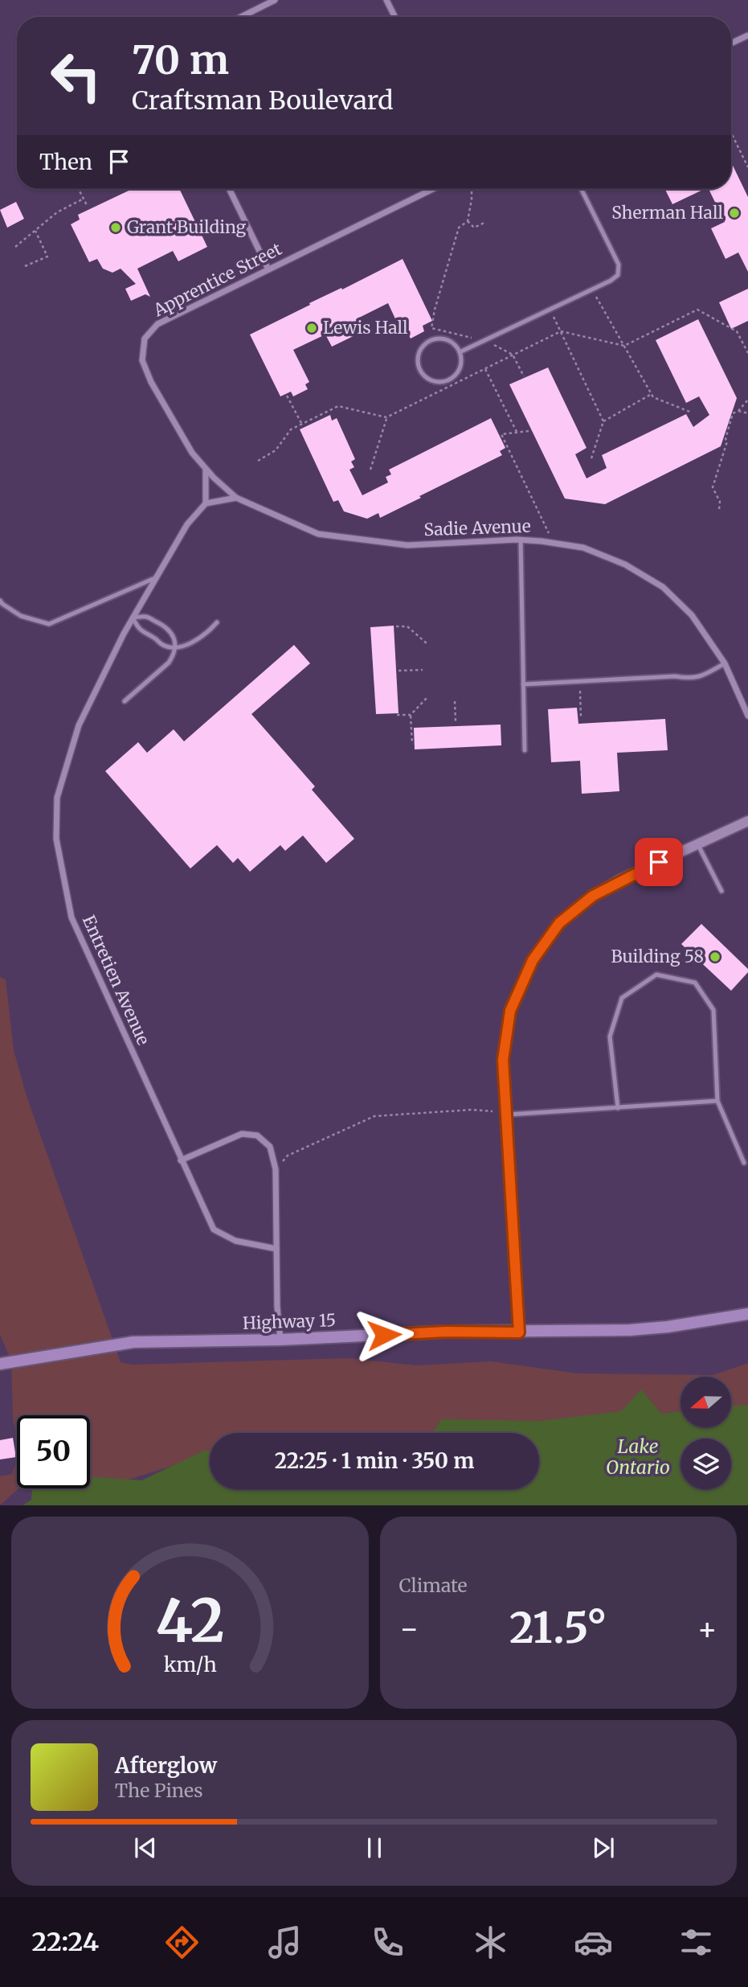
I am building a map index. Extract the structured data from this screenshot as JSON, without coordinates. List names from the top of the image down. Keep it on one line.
{"streets":{"main road":["Highway 15"],"street":["Apprentice Street","Sadie Avenue","Entretien Avenue"]},"crossings":[["Apprentice Street","Sadie Avenue"]],"water":["Lake Ontario"],"places":["Sherman Hall","Grant Building","Lewis Hall","Building 58"],"north":"left","page":{"turn":["70 m","Craftsman Boulevard"],"then":"Then","limit":"50","trip":"22:25 · 1 min · 350 m","tile":"Climate","heat":["−","21.5°","+"],"song":["Afterglow","The Pines"],"tabs":"22:24","gauge":["42","km/h"]}}
